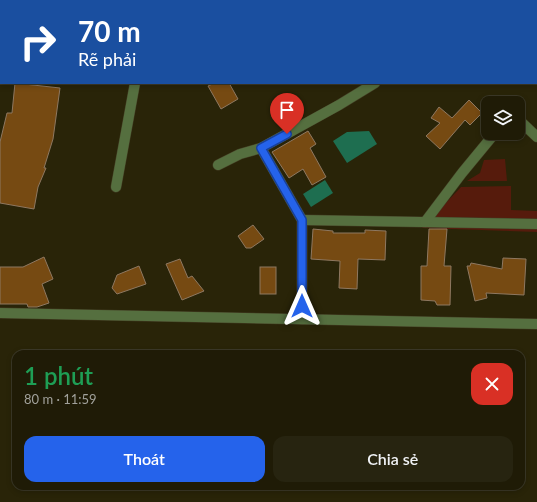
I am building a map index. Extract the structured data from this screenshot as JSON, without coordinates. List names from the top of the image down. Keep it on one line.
{"page":{"turn":["70 m","Rẽ phải"],"heading":["1 phút","80 m · 11:59"],"buttons":["Thoát","Chia sẻ"]}}
